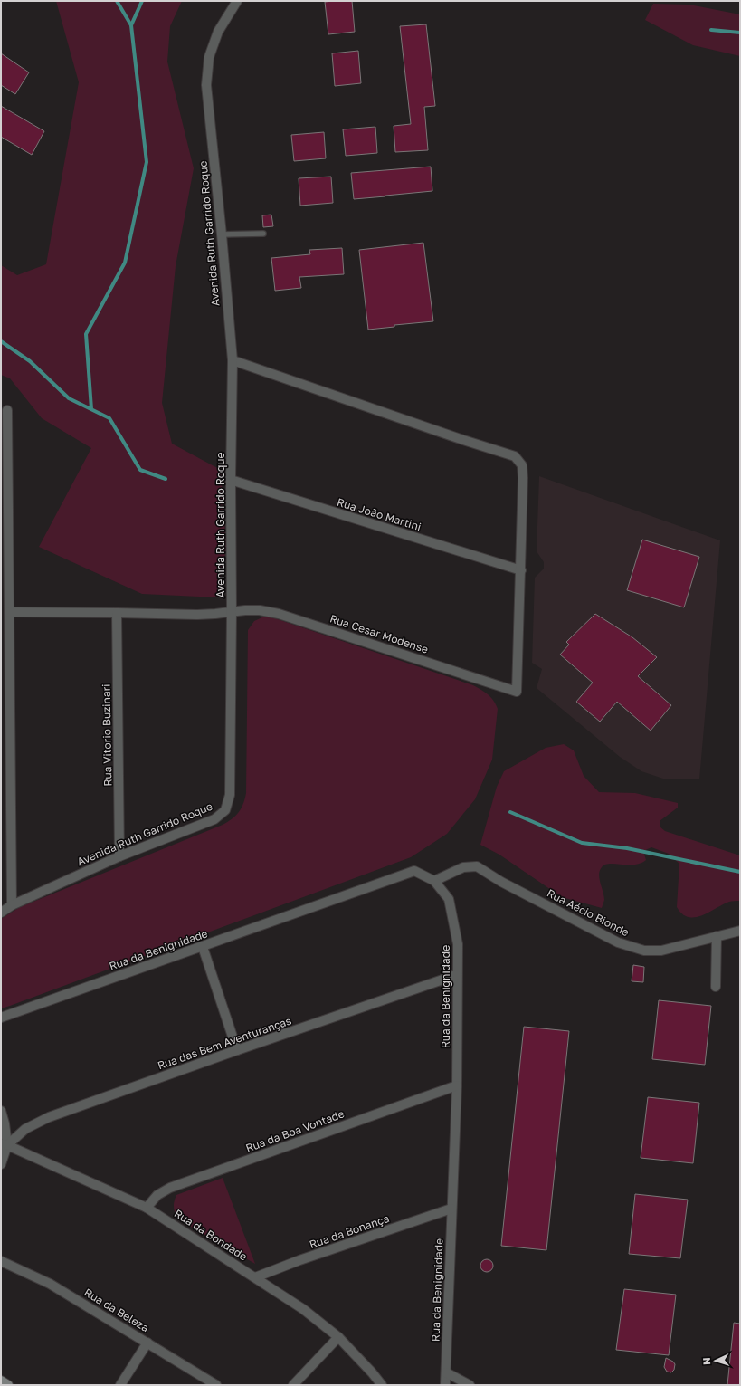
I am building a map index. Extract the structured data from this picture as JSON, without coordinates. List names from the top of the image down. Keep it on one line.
{"streets":{"street":["Avenida Ruth Garrido Roque","Rua João Martini","Rua Cesar Modense","Rua Vitorio Buzinari","Rua Aécio Bionde","Rua da Benignidade","Rua das Bem Aventuranças","Rua da Boa Vontade","Rua da Bonança","Rua da Bondade","Rua da Beleza"]},"crossings":[["Avenida Ruth Garrido Roque","Rua João Martini"],["Avenida Ruth Garrido Roque","Rua Cesar Modense"],["Avenida Ruth Garrido Roque","Rua Vitorio Buzinari"],["Rua João Martini","Rua Cesar Modense"],["Rua Cesar Modense","Rua Vitorio Buzinari"],["Rua Aécio Bionde","Rua da Benignidade"],["Rua da Benignidade","Rua das Bem Aventuranças"],["Rua da Benignidade","Rua da Boa Vontade"],["Rua da Benignidade","Rua da Bonança"],["Rua das Bem Aventuranças","Rua da Bondade"],["Rua da Boa Vontade","Rua da Bondade"],["Rua da Bonança","Rua da Bondade"]],"north":"left"}
